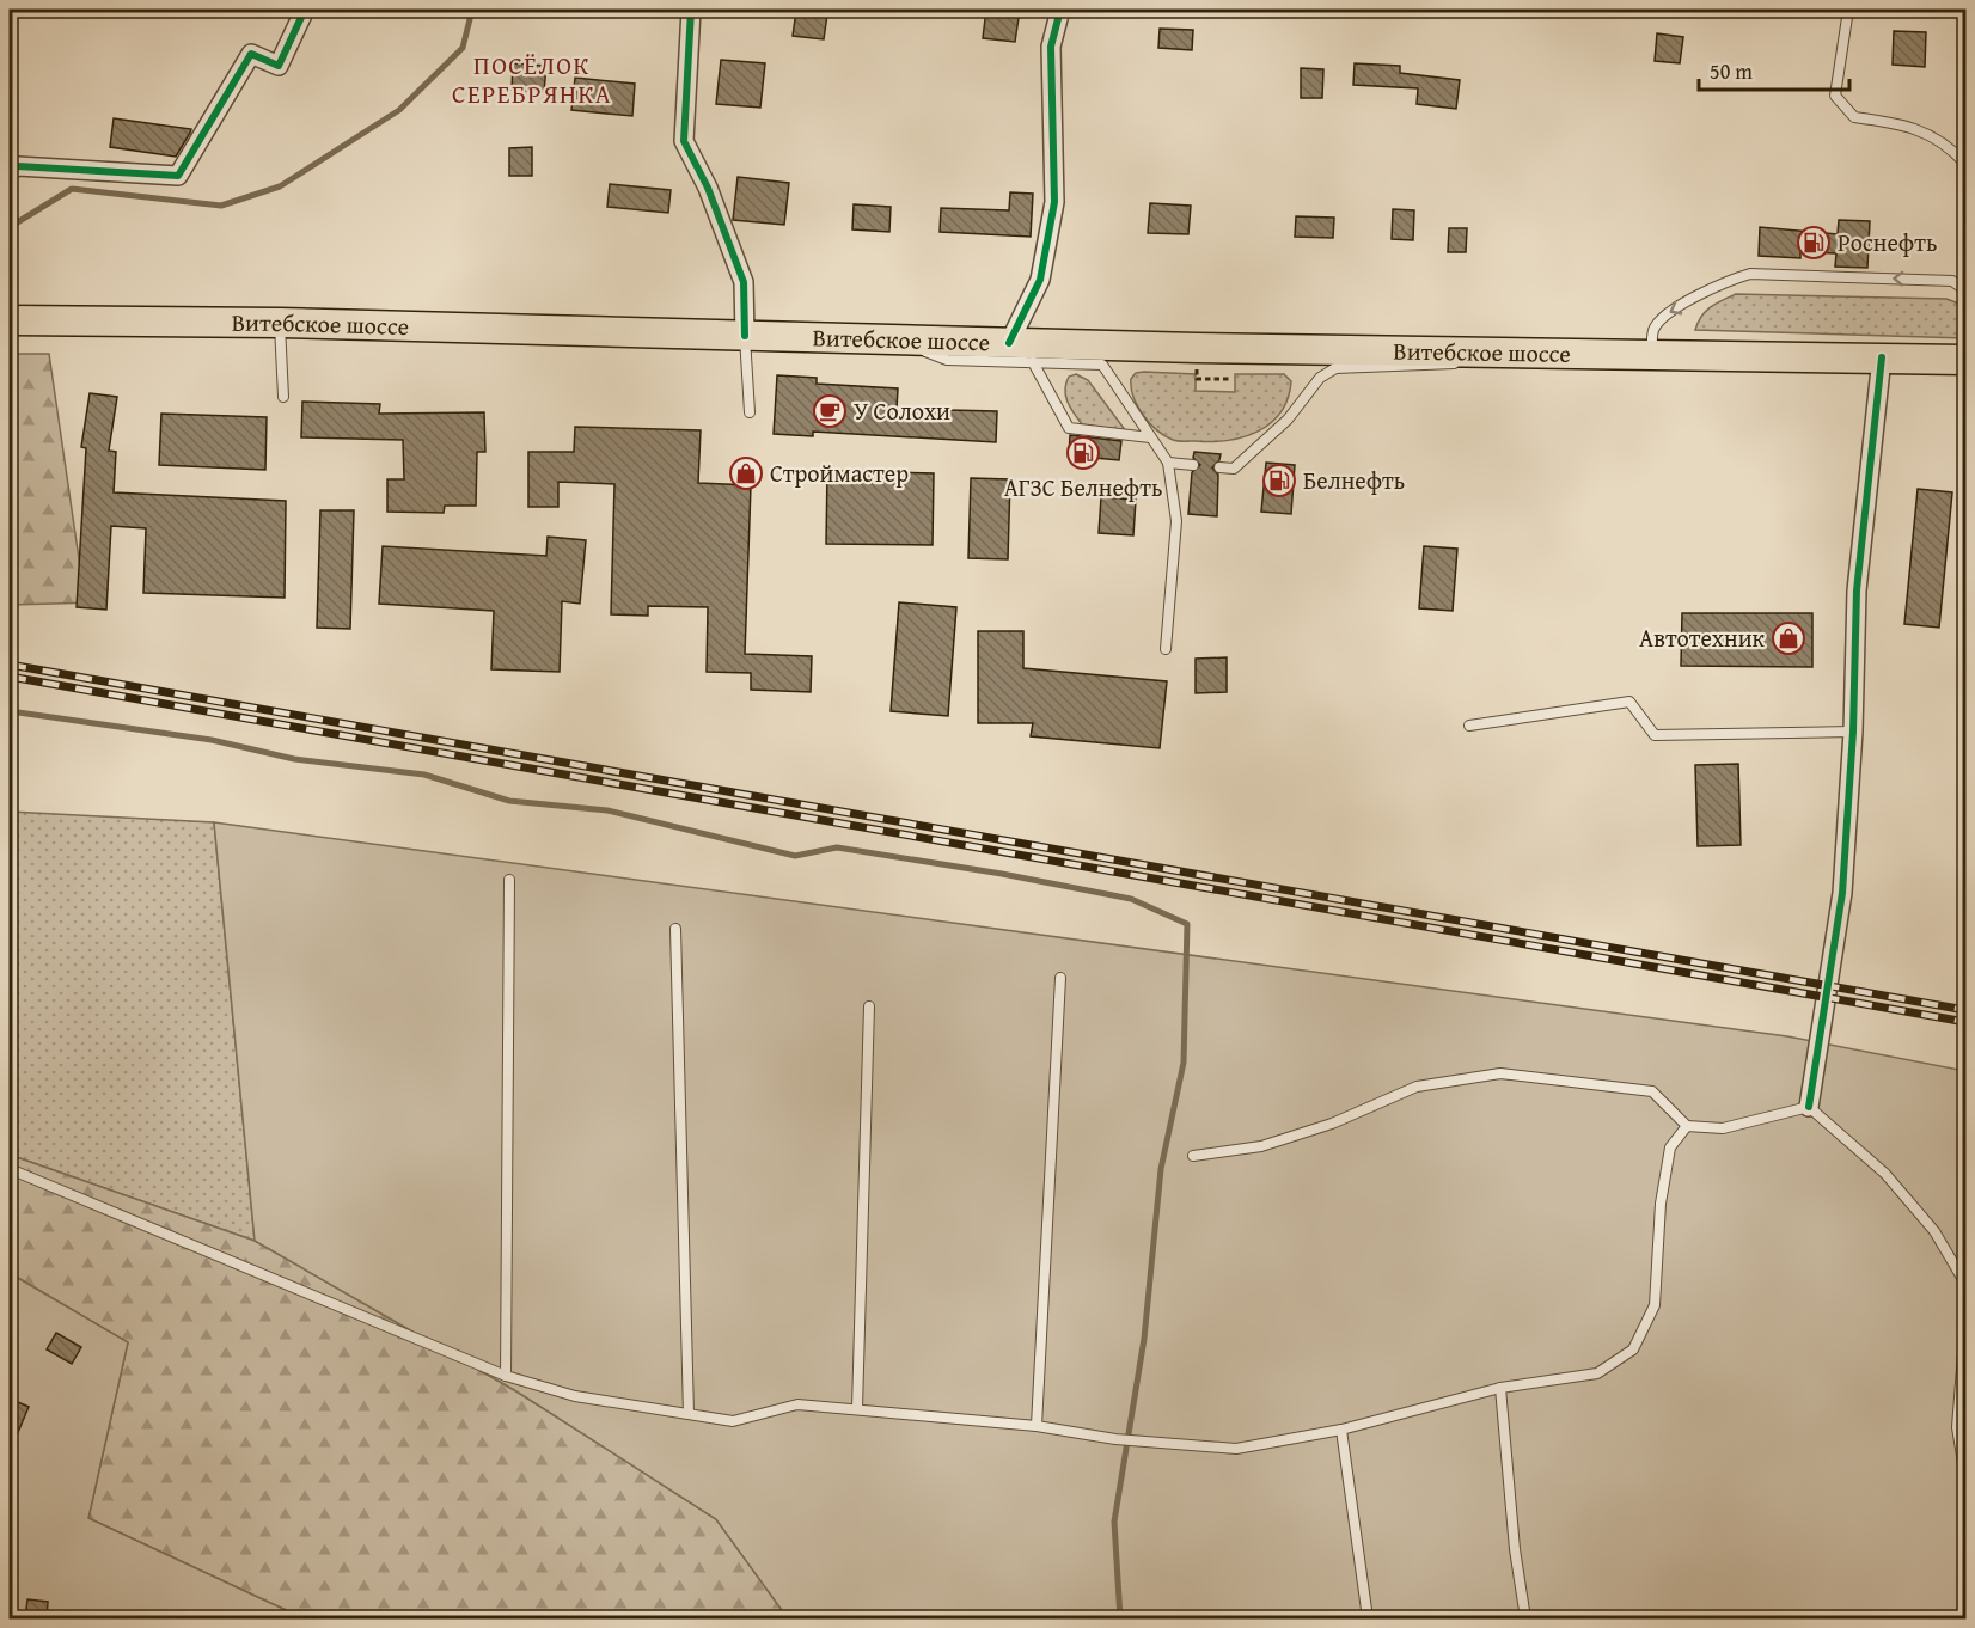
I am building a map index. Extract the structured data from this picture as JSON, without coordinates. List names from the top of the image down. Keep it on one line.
{"streets":{"main road":["Витебское шоссе"]},"districts":["ПОСЁЛОК СЕРЕБРЯНКА"],"places":{"fuel station":["Роснефть","АГЗС Белнефть","Белнефть"],"cafe":["У Солохи"],"shop":["Строймастер","Автотехник"]},"scale_bar":"50 m"}
